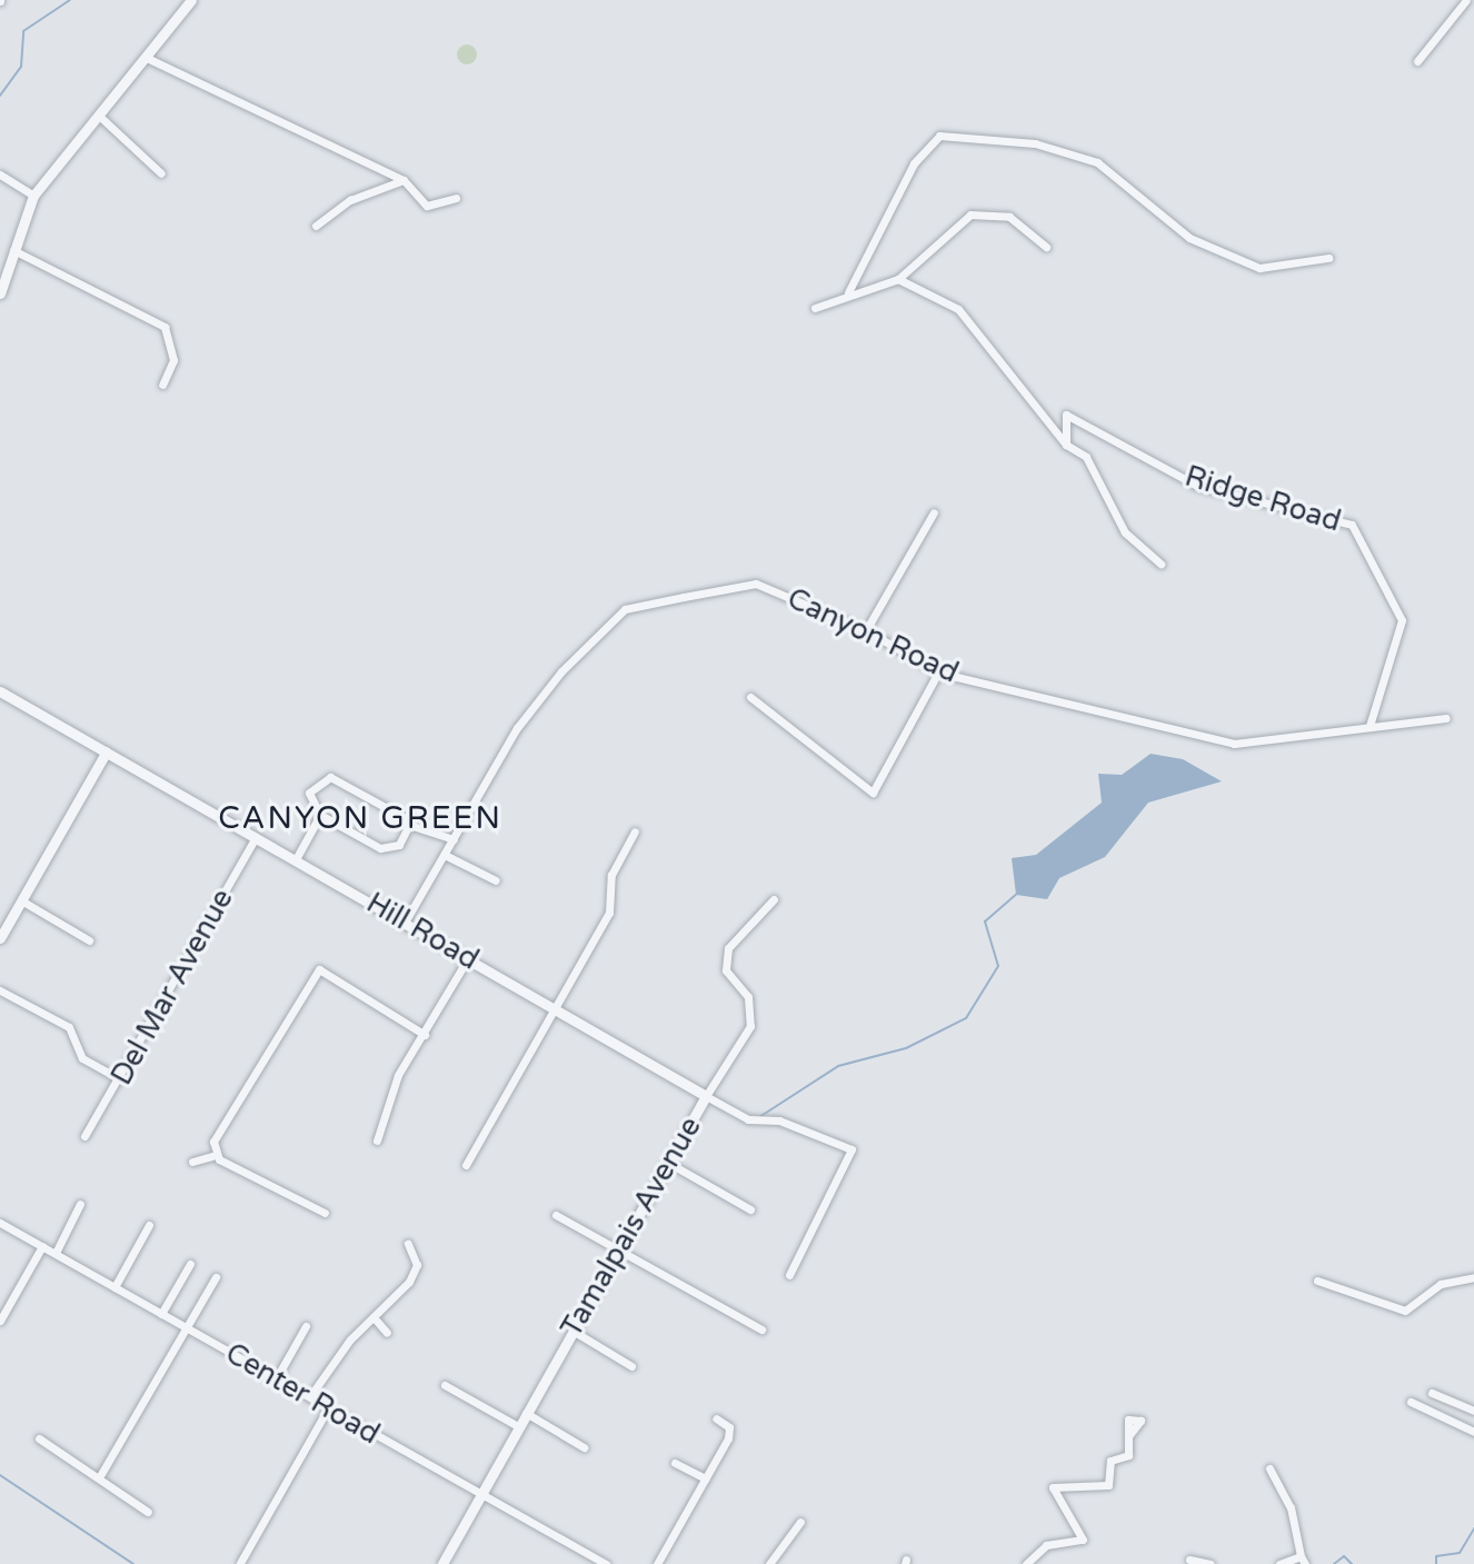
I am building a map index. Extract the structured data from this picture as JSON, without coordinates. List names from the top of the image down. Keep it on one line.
{"streets":{"street":["Ridge Road","Canyon Road","Hill Road","Del Mar Avenue","Tamalpais Avenue","Center Road"]},"crossings":[["Ridge Road","Canyon Road"],["Canyon Road","Hill Road"],["Hill Road","Del Mar Avenue"],["Hill Road","Tamalpais Avenue"],["Tamalpais Avenue","Center Road"]],"districts":["CANYON GREEN"]}
